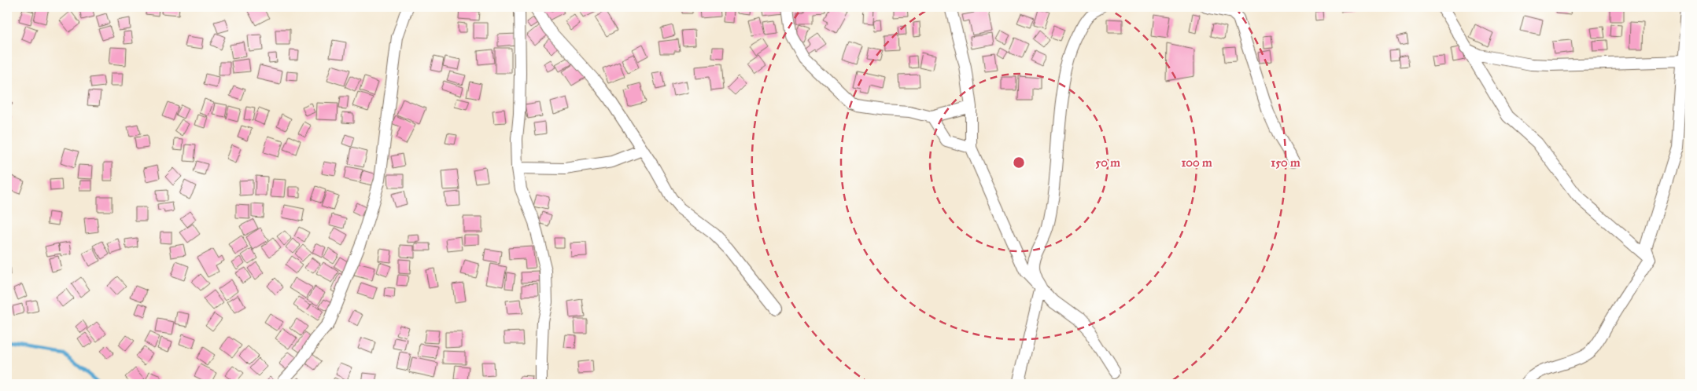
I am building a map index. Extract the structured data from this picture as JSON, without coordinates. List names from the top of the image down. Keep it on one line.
{"rings":["50 m","100 m","150 m"]}
